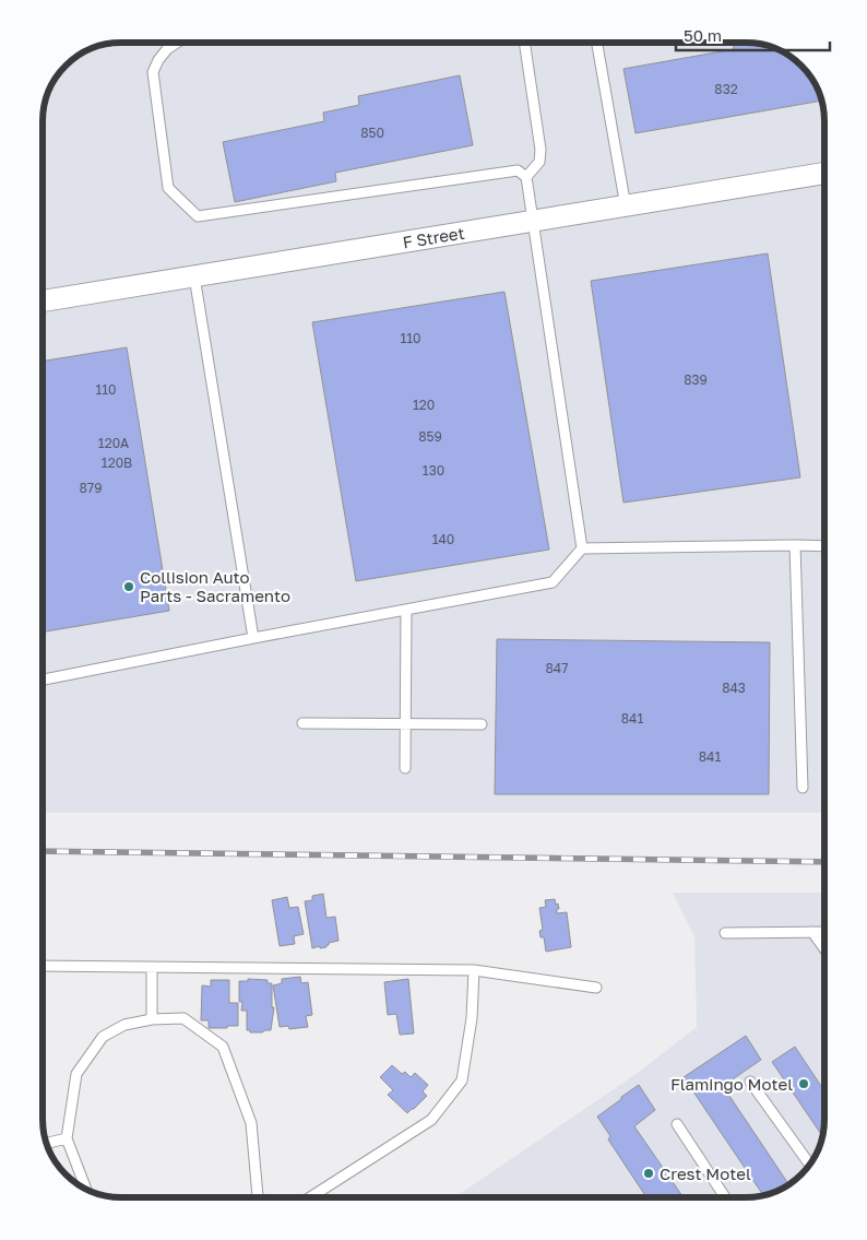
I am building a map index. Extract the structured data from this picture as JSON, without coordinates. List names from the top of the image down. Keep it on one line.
{"streets":{"street":["F Street"]},"places":["Collision Auto Parts - Sacramento","Flamingo Motel","Crest Motel"],"house_numbers":["832","850","110","839","110","120","859","120A","120B","130","879","140","847","843","841","841"],"scale_bar":"50 m"}
